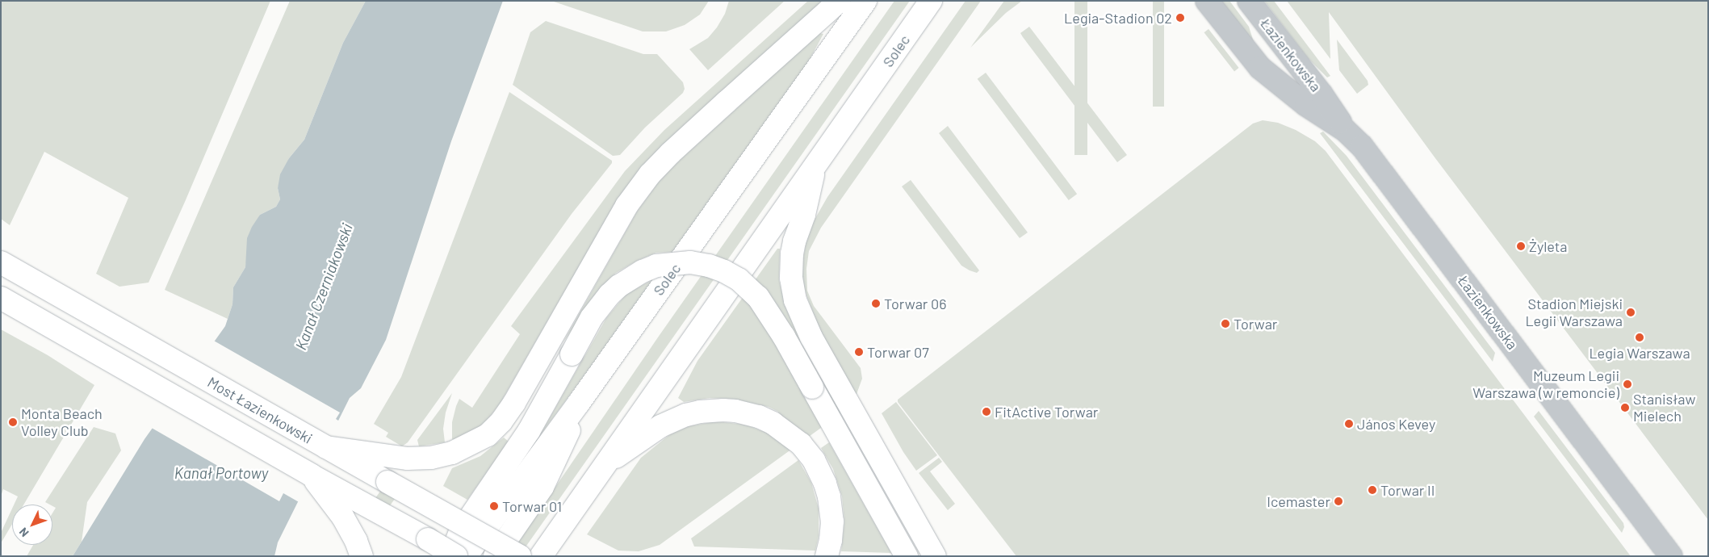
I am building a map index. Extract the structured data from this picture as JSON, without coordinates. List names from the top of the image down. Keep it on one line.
{"streets":{"main road":["Solec","Most Łazienkowski"],"street":["Łazienkowska"]},"water":["Kanał Czerniakowski","Kanał Portowy"],"places":["Legia-Stadion 02","Żyleta","Torwar 06","Stadion Miejski Legii Warszawa","Torwar","Legia Warszawa","Torwar 07","Muzeum Legii Warszawa (w remoncie)","Stanisław Mielech","FitActive Torwar","Monta Beach Volley Club","János Kevey","Torwar II","Icemaster","Torwar 01"],"north":"bottom left"}
